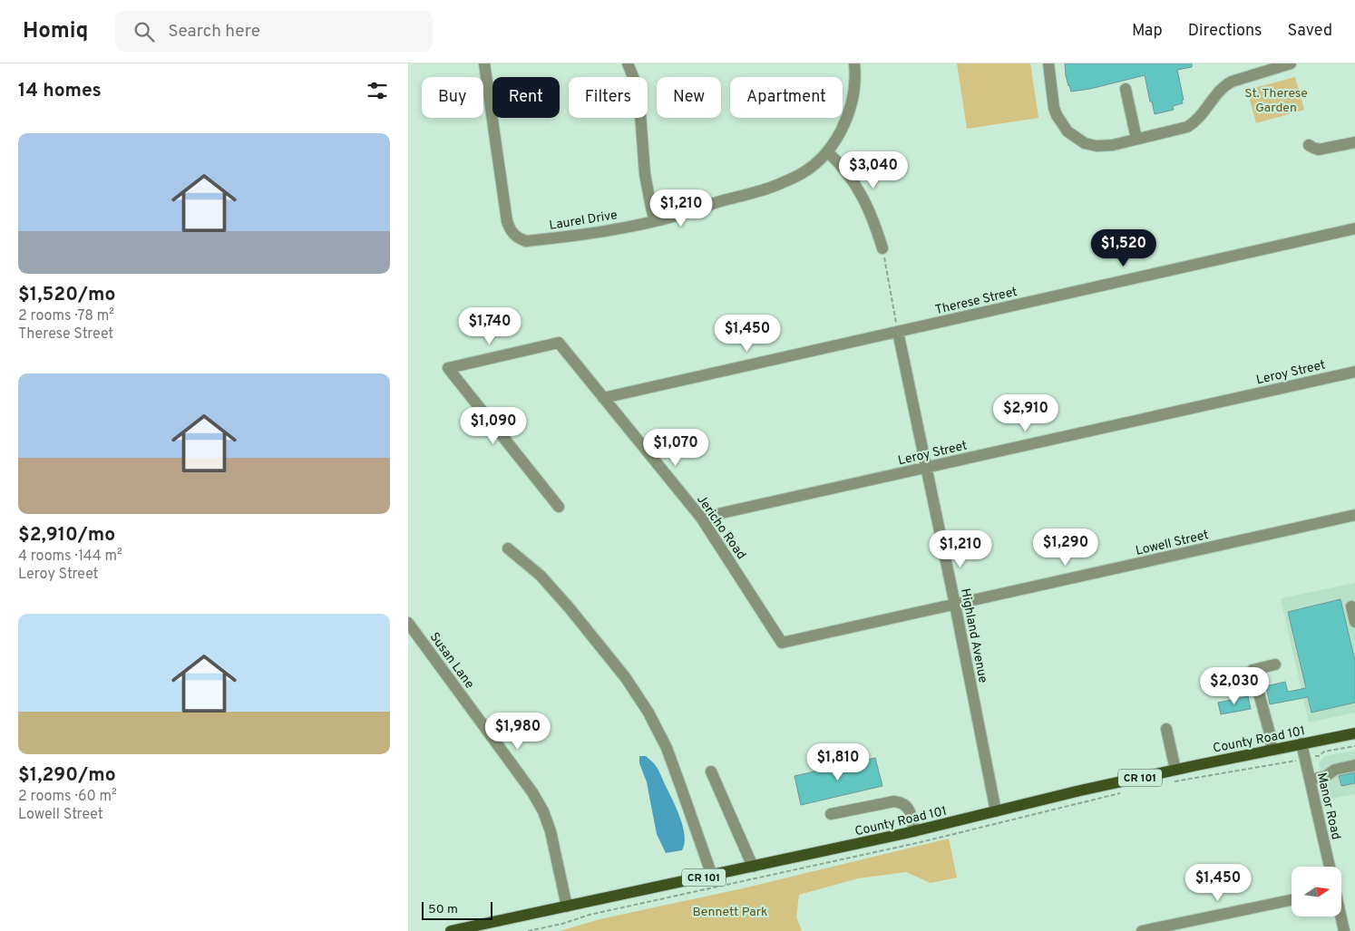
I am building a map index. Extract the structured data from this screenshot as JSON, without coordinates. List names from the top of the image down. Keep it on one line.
{"streets":{"main road":["County Road 101","CR 101"],"street":["Laurel Drive","Therese Street","Leroy Street","Jericho Road","Lowell Street","Highland Avenue","Susan Lane","Manor Road"]},"crossings":[["Therese Street","Jericho Road"],["Therese Street","Highland Avenue"],["Leroy Street","Jericho Road"],["Leroy Street","Highland Avenue"],["Jericho Road","Lowell Street"],["Lowell Street","Highland Avenue"],["Highland Avenue","County Road 101"],["Susan Lane","County Road 101"],["County Road 101","Manor Road"]],"parks":["St. Therese Garden","Bennett Park"],"scale_bar":"50 m","north":"right","page":{"header":"Homiq","search":"Search here","nav":["Map","Directions","Saved"],"heading":"14 homes","chip":["Buy","Rent","Filters","New","Apartment"],"list":[{"name":"$1,520/mo","note":"2 rooms · 78 m² · Therese Street"},{"name":"$2,910/mo","note":"4 rooms · 144 m² · Leroy Street"},{"name":"$1,290/mo","note":"2 rooms · 60 m² · Lowell Street"}],"price":["$3,040","$1,210","$1,520","$1,740","$1,450","$2,910","$1,090","$1,070","$1,290","$1,210","$2,030","$1,980","$1,810","$1,450"],"scale":"50 m"}}
